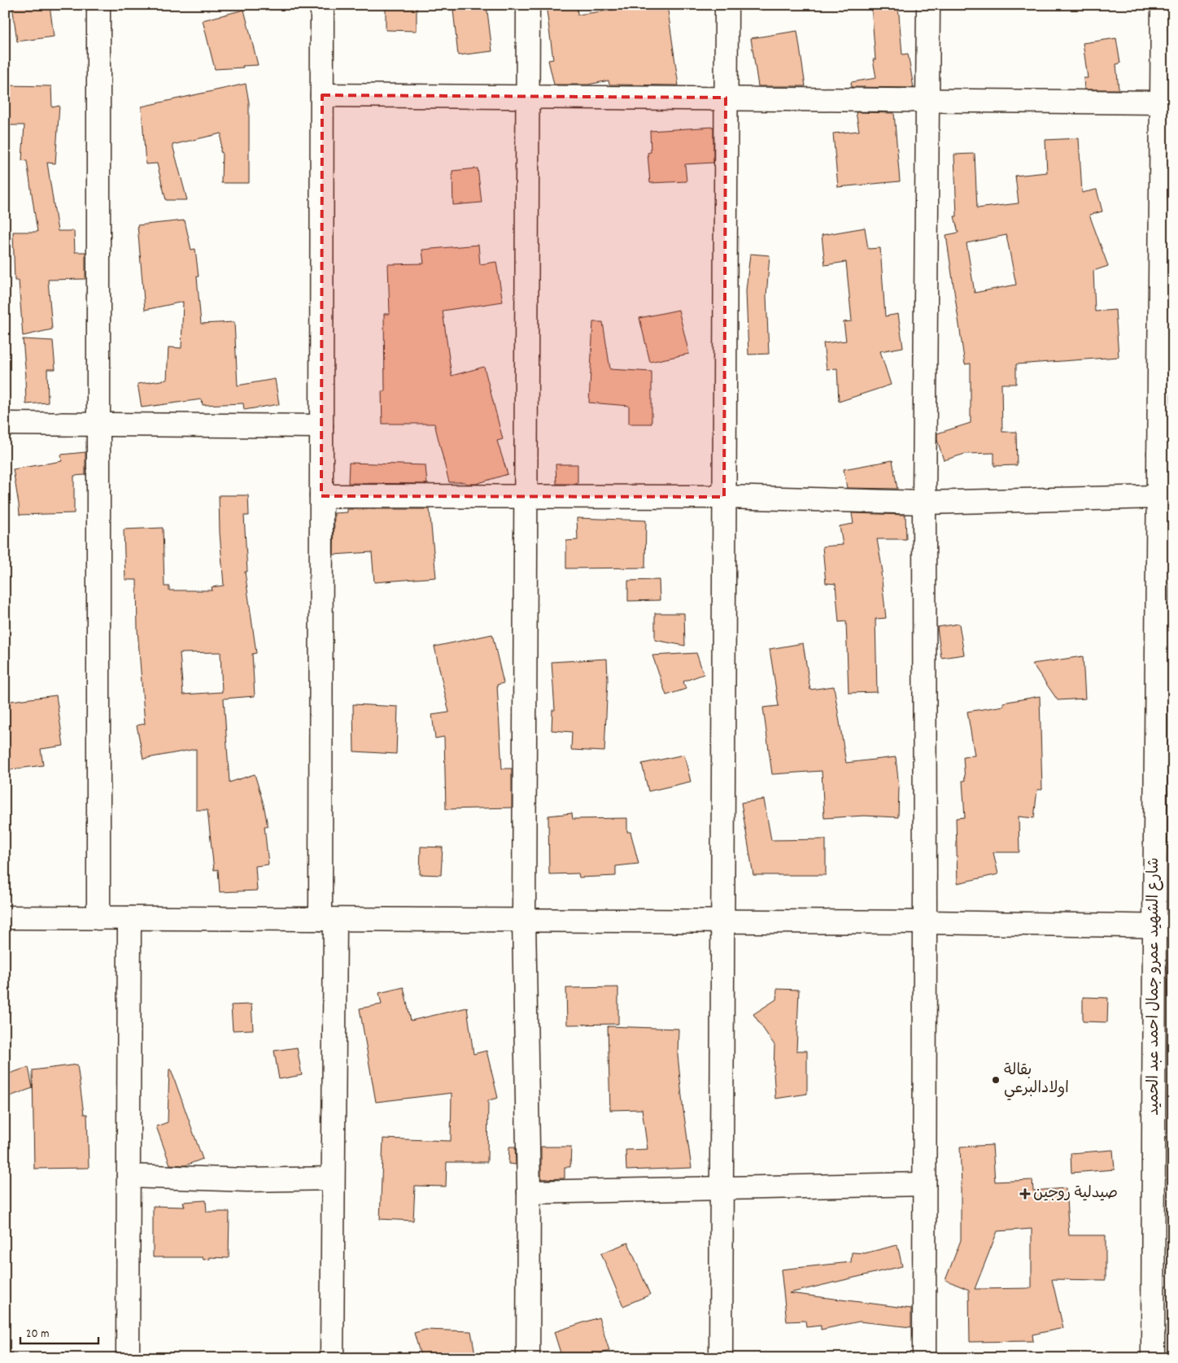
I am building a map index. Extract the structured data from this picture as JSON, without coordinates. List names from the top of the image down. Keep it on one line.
{"streets":{"street":["شارع الشهيد عمرو جمال احمد عبد الحميد"]},"places":{"other":["بقالة اولادالبرعي"],"health":["صيدلية روجين"]},"scale_bar":"20 m"}
